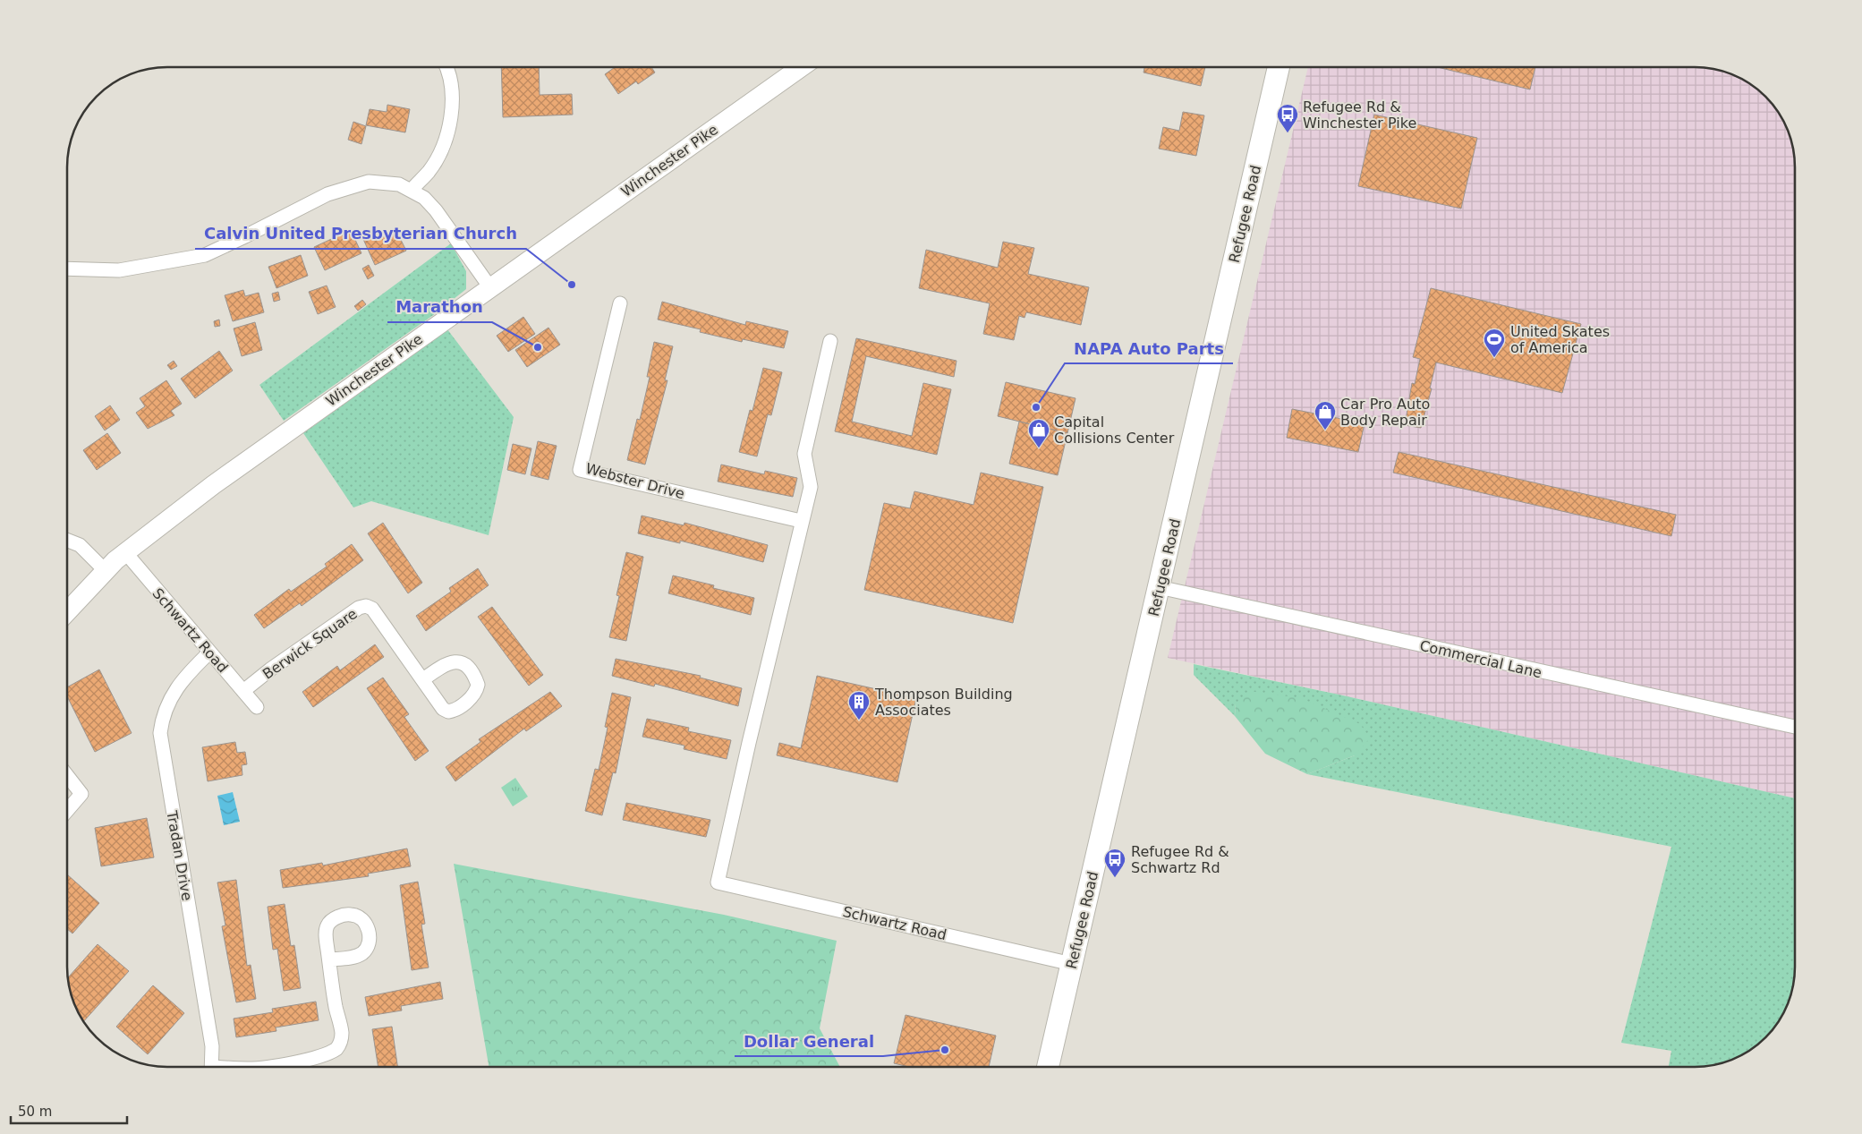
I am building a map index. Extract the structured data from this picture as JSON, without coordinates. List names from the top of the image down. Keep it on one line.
{"streets":{"main road":["Winchester Pike","Refugee Road"],"street":["Webster Drive","Schwartz Road","Berwick Square","Commercial Lane","Tradan Drive"]},"crossings":[["Winchester Pike","Schwartz Road"],["Refugee Road","Schwartz Road"],["Refugee Road","Commercial Lane"],["Webster Drive","Schwartz Road"],["Schwartz Road","Berwick Square"],["Schwartz Road","Tradan Drive"]],"places":{"bus stop":["Refugee Rd & Winchester Pike","Refugee Rd & Schwartz Rd"],"other":["Calvin United Presbyterian Church","Marathon","NAPA Auto Parts","Dollar General"],"sports":["United Skates of America"],"shop":["Car Pro Auto Body Repair","Capital Collisions Center"],"building":["Thompson Building Associates"]},"scale_bar":"50 m"}
